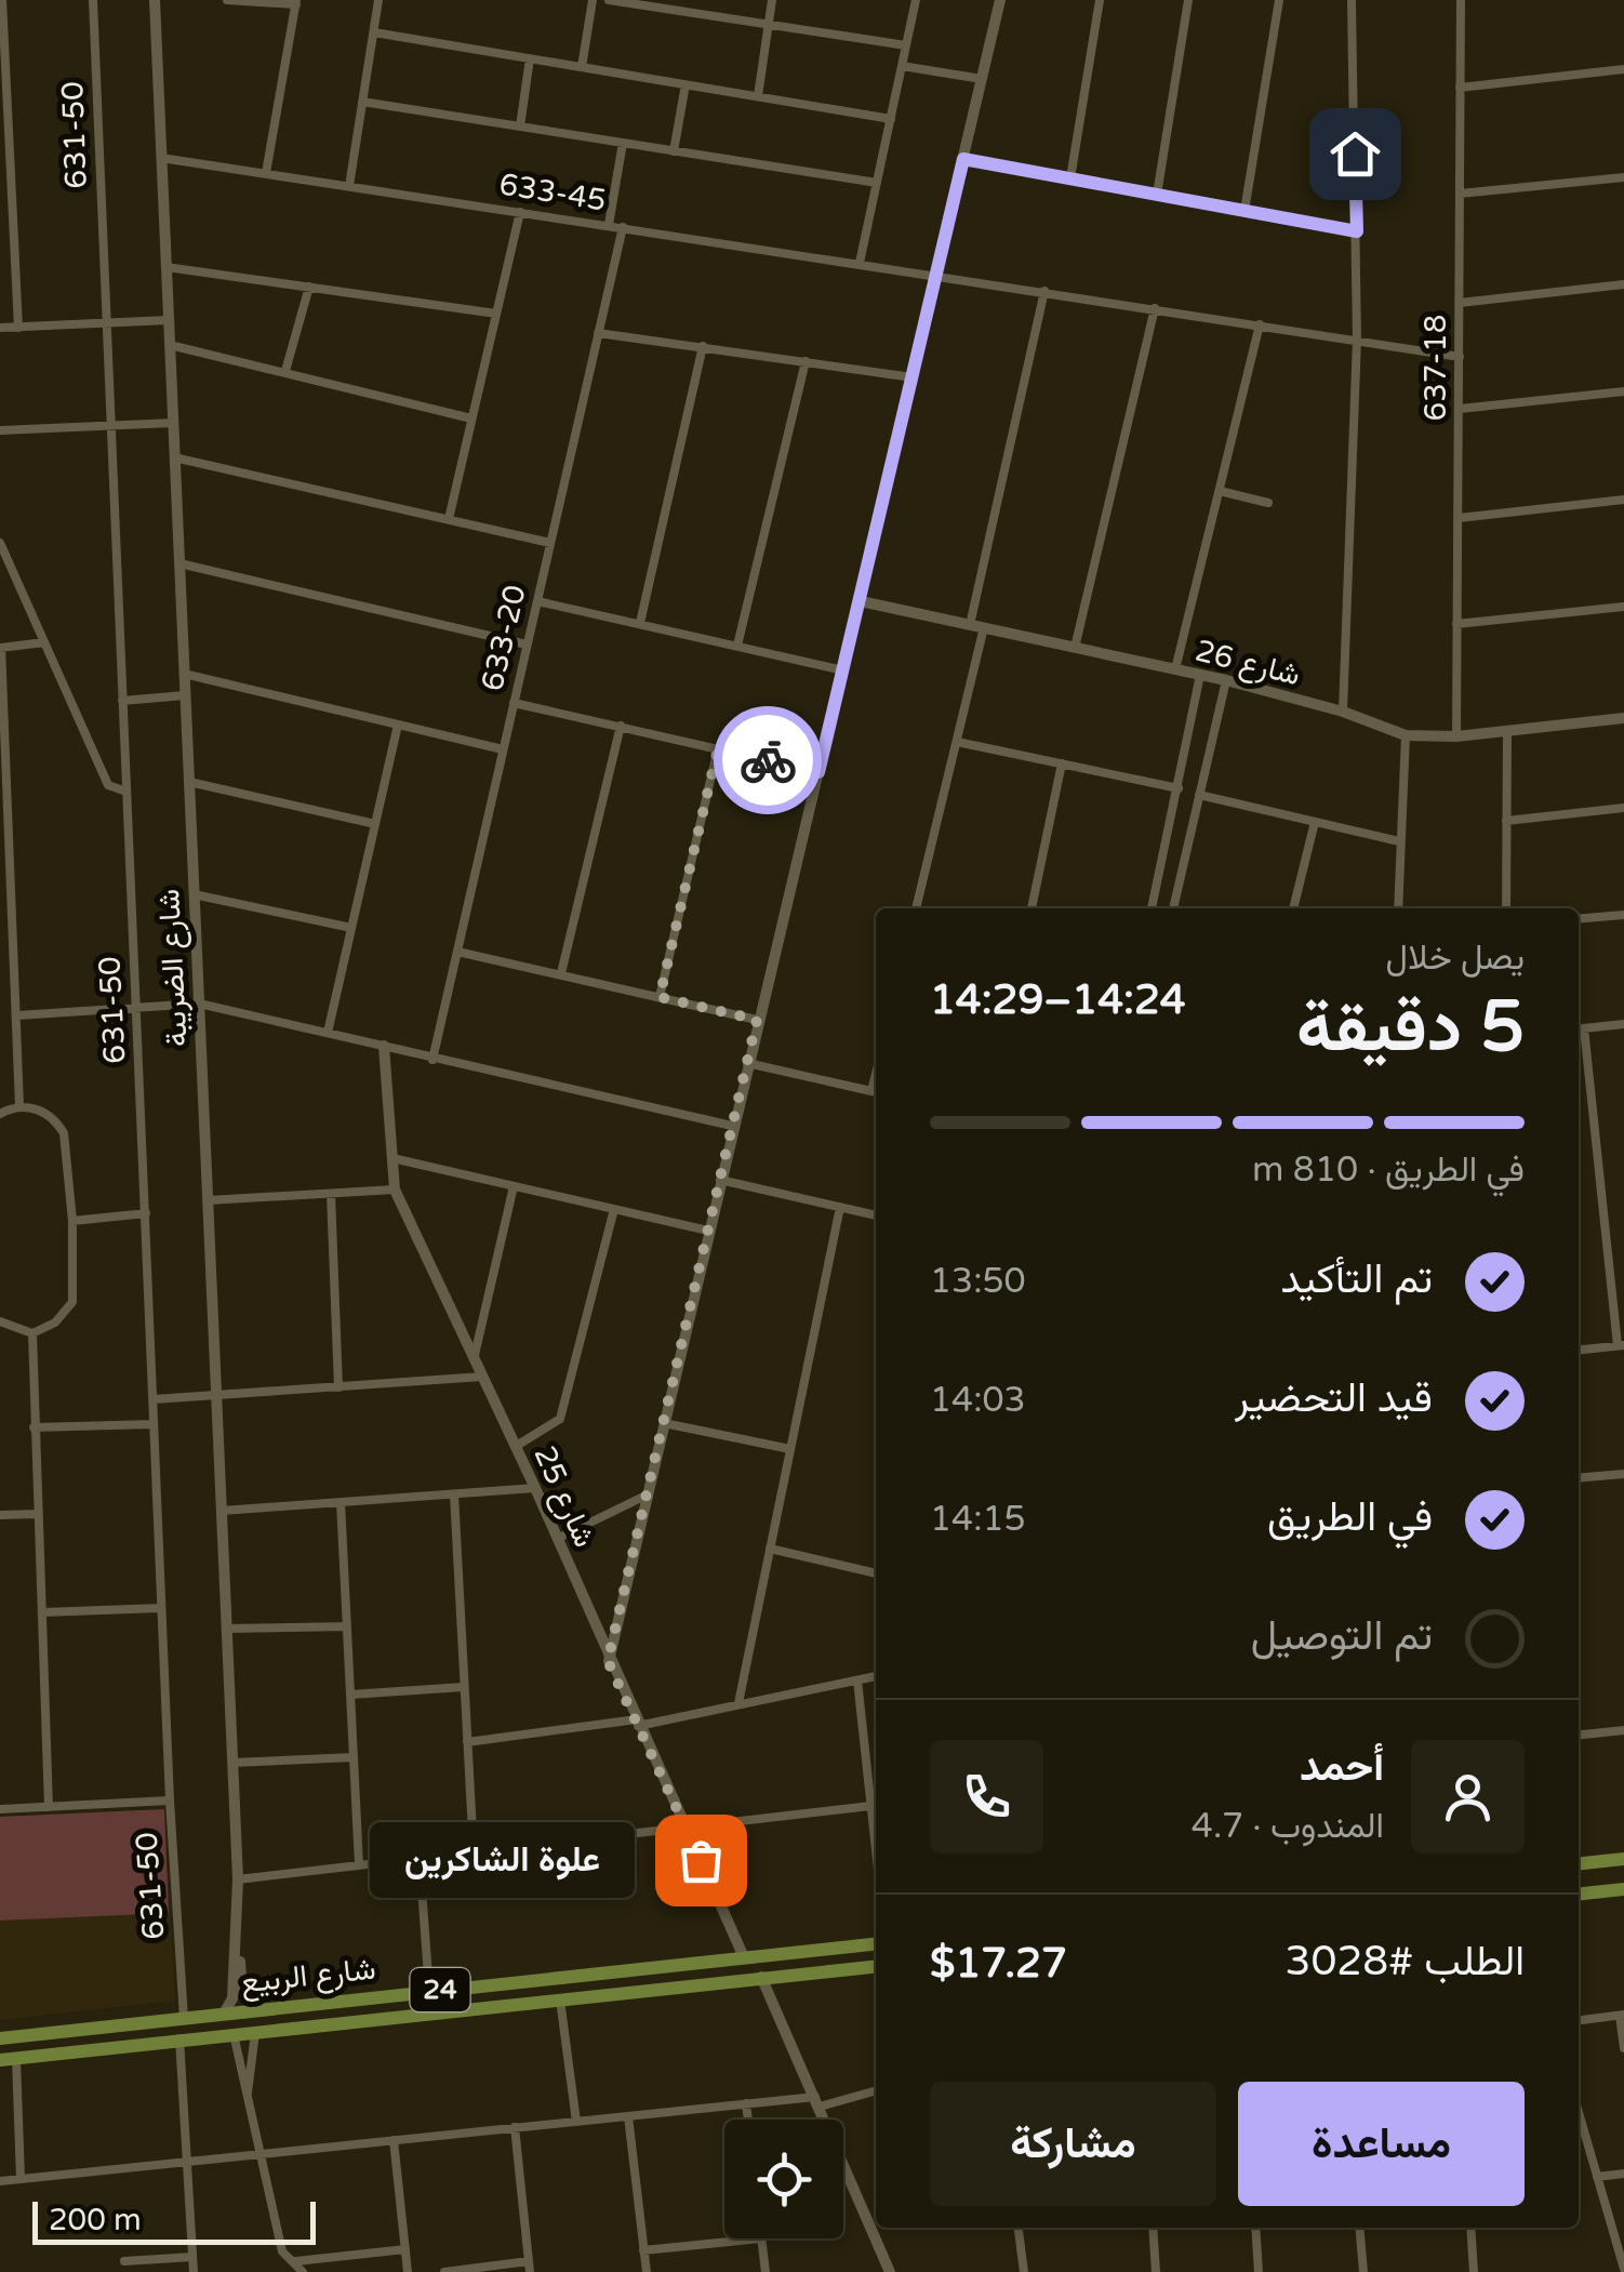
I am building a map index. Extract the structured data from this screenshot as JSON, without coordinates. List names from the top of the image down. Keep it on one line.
{"streets":{"main road":["شارع الربيع","24"],"street":["631-50","633-45","637-18","633-20","شارع 26","شارع الضريبة","شارع 25"]},"crossings":[["631-50","شارع الربيع"],["633-45","637-18"],["633-45","633-20"],["633-45","شارع الضريبة"],["637-18","شارع 26"],["شارع الضريبة","شارع الربيع"],["شارع 25","شارع الربيع"]],"places":["علوة الشاكرين"],"scale_bar":"200 m","page":{"heading":["5 دقيقة","يصل خلال","14:24–14:29"],"panel":["أحمد","المندوب · 4.7","الطلب #3028","$17.27"],"bar":"في الطريق · 810 m","list":[["تم التأكيد","13:50"],["قيد التحضير","14:03"],["في الطريق","14:15"],"تم التوصيل"],"bubble":"علوة الشاكرين","buttons":["مساعدة","مشاركة"],"scale":"200 m"}}
